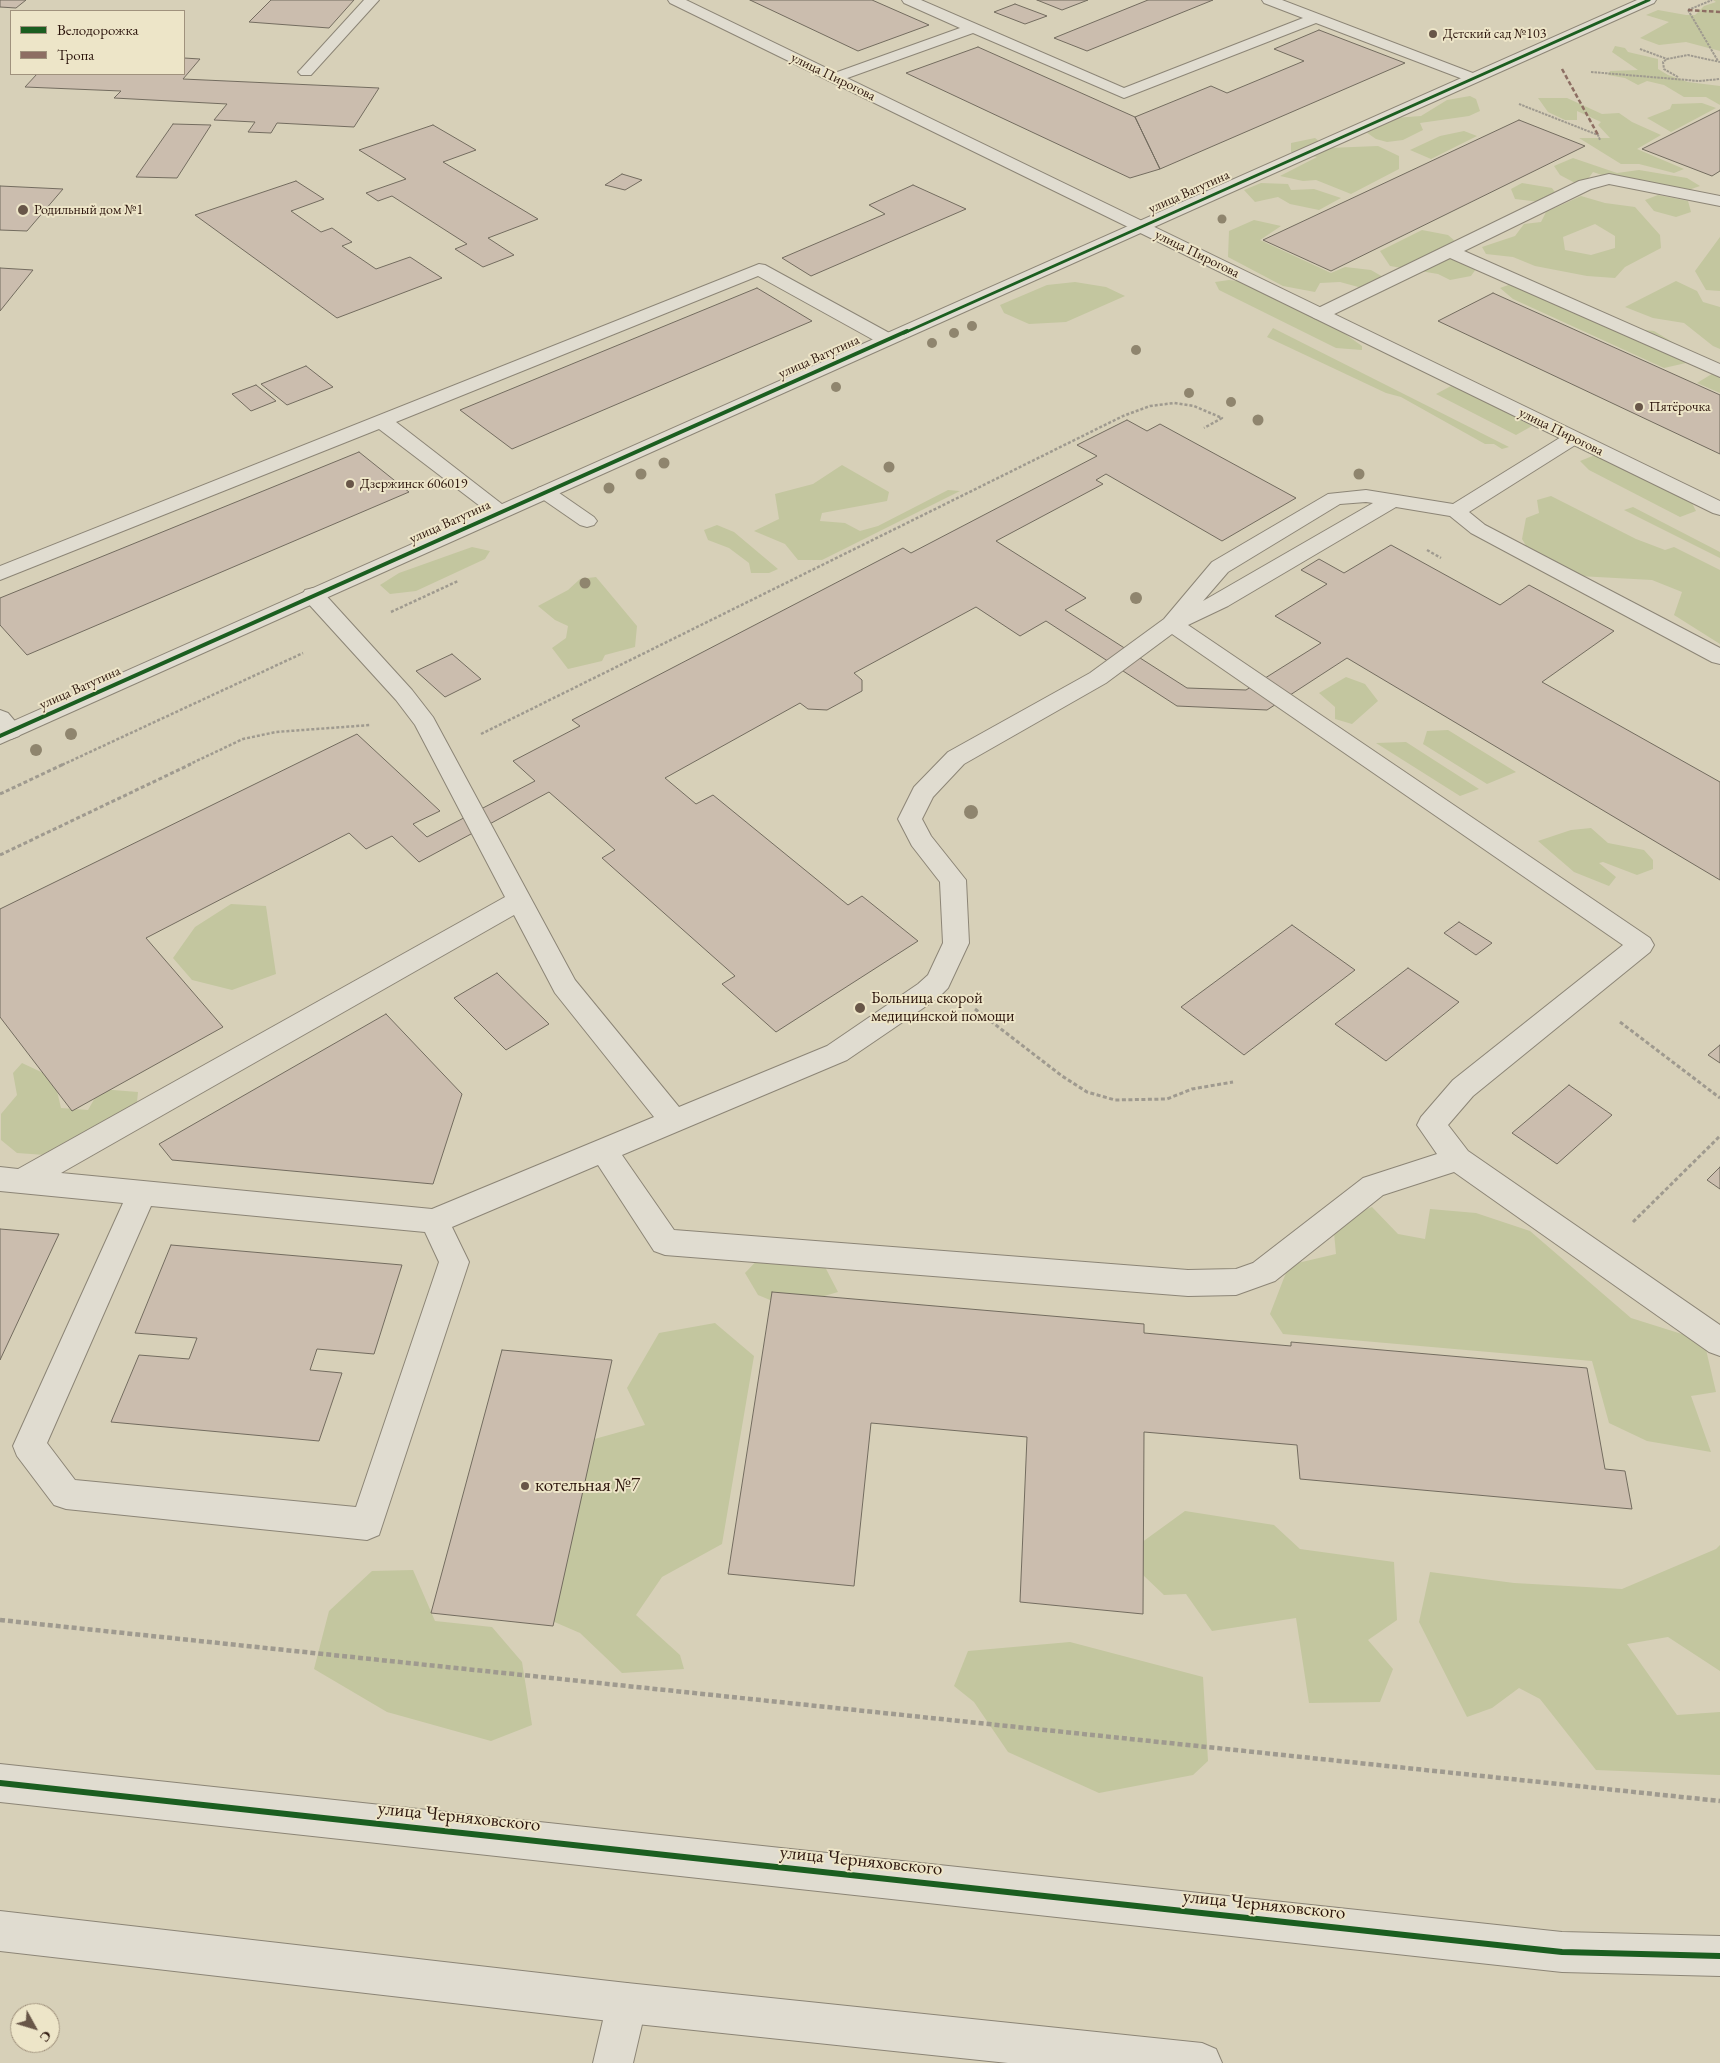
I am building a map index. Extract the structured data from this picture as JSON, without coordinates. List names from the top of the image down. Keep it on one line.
{"streets":{"street":["улица Пирогова","улица Ватутина","улица Черняховского"]},"crossings":[["улица Пирогова","улица Ватутина"]],"places":["Детский сад №103","Родильный дом №1","Пятёрочка","Дзержинск 606019","Больница скорой медицинской помощи","котельная №7"],"legend":["Велодорожка","Тропа"],"north":"bottom right"}
